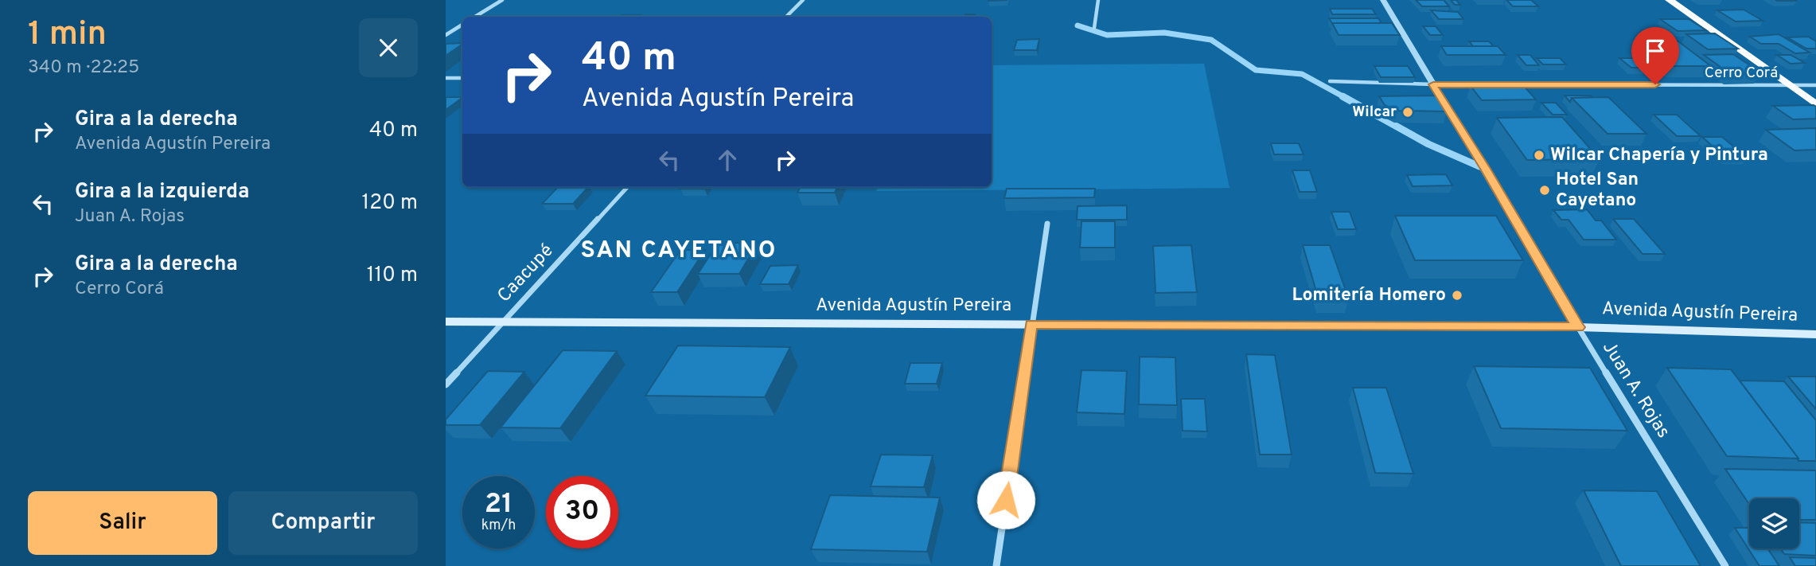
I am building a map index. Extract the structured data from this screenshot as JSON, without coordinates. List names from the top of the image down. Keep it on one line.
{"streets":{"main road":["Avenida Agustín Pereira"],"street":["Cerro Corá","Caacupé","Juan A. Rojas"]},"crossings":[["Cerro Corá","Juan A. Rojas"],["Caacupé","Avenida Agustín Pereira"],["Avenida Agustín Pereira","Juan A. Rojas"]],"districts":["SAN CAYETANO"],"places":["Wilcar","Wilcar Chapería y Pintura","Hotel San Cayetano","Lomitería Homero"],"page":{"heading":["1 min","340 m · 22:25"],"turn":["40 m","Avenida Agustín Pereira"],"list":[{"name":"Gira a la derecha","note":"Avenida Agustín Pereira","value":"40 m"},{"name":"Gira a la izquierda","note":"Juan A. Rojas","value":"120 m"},{"name":"Gira a la derecha","note":"Cerro Corá","value":"110 m"}],"speed":"21 km/h","limit":"30","buttons":["Salir","Compartir"]}}
